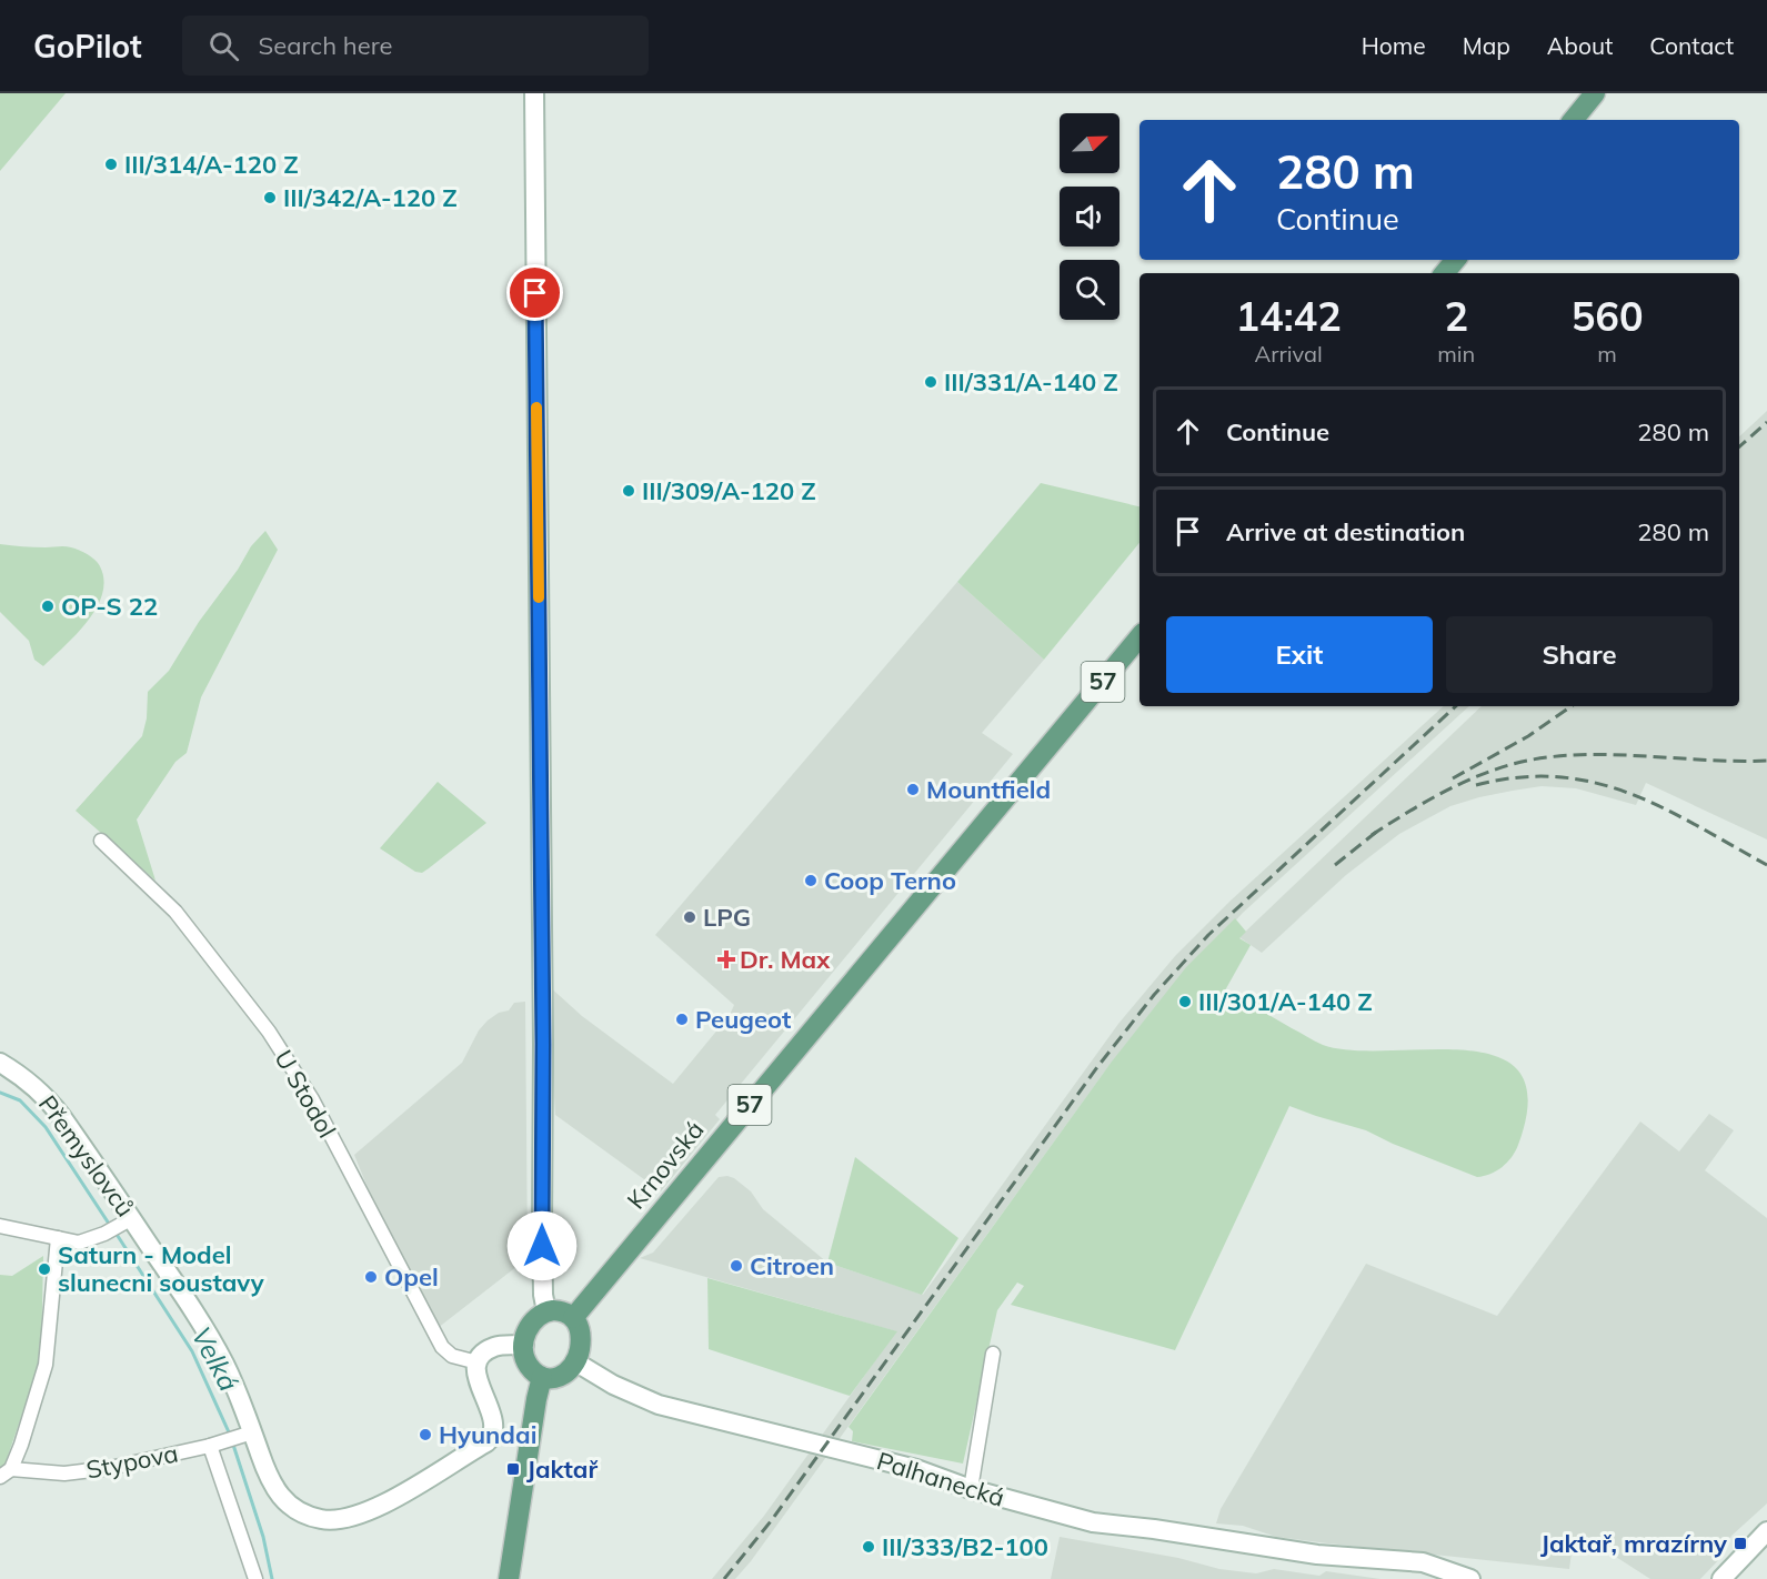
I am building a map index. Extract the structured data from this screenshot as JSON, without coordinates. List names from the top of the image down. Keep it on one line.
{"streets":{"main road":["57","Krnovská"],"street":["U Stodol","Přemyslovců","Stypova","Palhanecká"]},"crossings":[["U Stodol","Přemyslovců"],["Přemyslovců","Stypova"],["Krnovská","Palhanecká"]],"water":["Velká"],"places":{"other":["III/314/A-120 Z","III/342/A-120 Z","III/331/A-140 Z","III/309/A-120 Z","OP-S 22","Mountfield","Coop Terno","LPG","III/301/A-140 Z","Peugeot","Citroen","Saturn - Model slunecni soustavy","Opel","Hyundai","III/333/B2-100"],"health":["Dr. Max"],"transit":["Jaktař","Jaktař, mrazírny"]},"north":"top right","page":{"header":"GoPilot","search":"Search here","nav":["Home","Map","About","Contact"],"turn":["280 m","Continue"],"eta":["14:42","Arrival","2","min","560","m"],"list":[{"name":"Continue","value":"280 m"},{"name":"Arrive at destination","value":"280 m"}],"buttons":["Exit","Share"]}}
